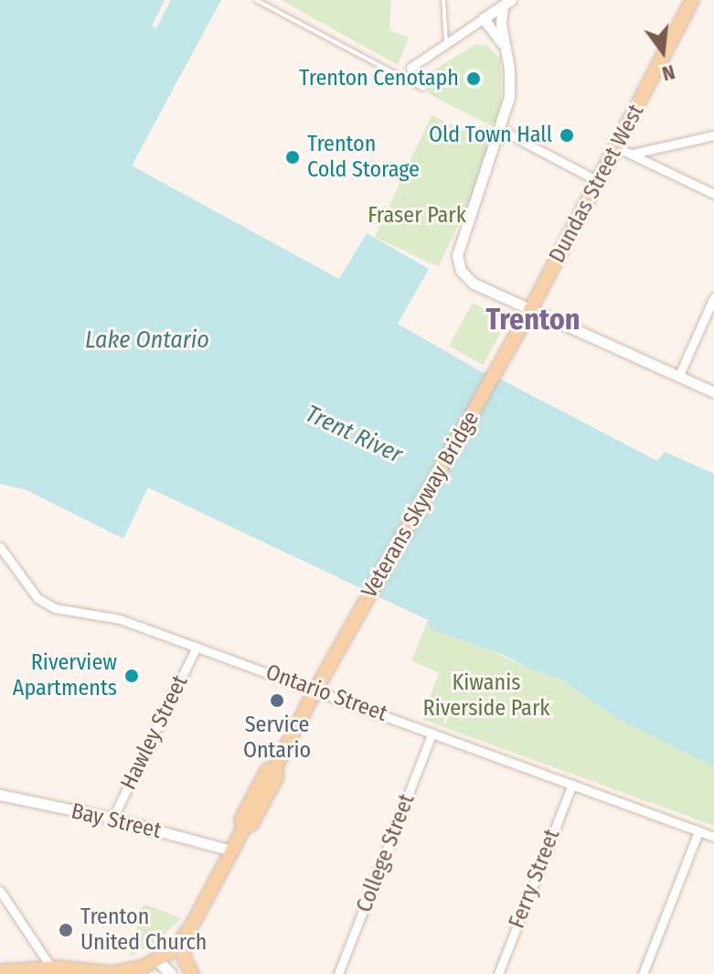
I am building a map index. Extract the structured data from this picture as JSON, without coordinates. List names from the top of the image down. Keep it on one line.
{"streets":{"main road":["Dundas Street West","Veterans Skyway Bridge"],"street":["Ontario Street","Hawley Street","Bay Street","College Street","Ferry Street"]},"crossings":[["Dundas Street West","Veterans Skyway Bridge"],["Veterans Skyway Bridge","Ontario Street"],["Veterans Skyway Bridge","Bay Street"],["Ontario Street","Hawley Street"],["Ontario Street","College Street"],["Ontario Street","Ferry Street"],["Hawley Street","Bay Street"]],"districts":["Trenton"],"water":["Lake Ontario","Trent River"],"parks":["Fraser Park","Kiwanis Riverside Park"],"places":["Trenton Cenotaph","Old Town Hall","Trenton Cold Storage","Riverview Apartments","Service Ontario","Trenton United Church"],"north":"bottom"}
